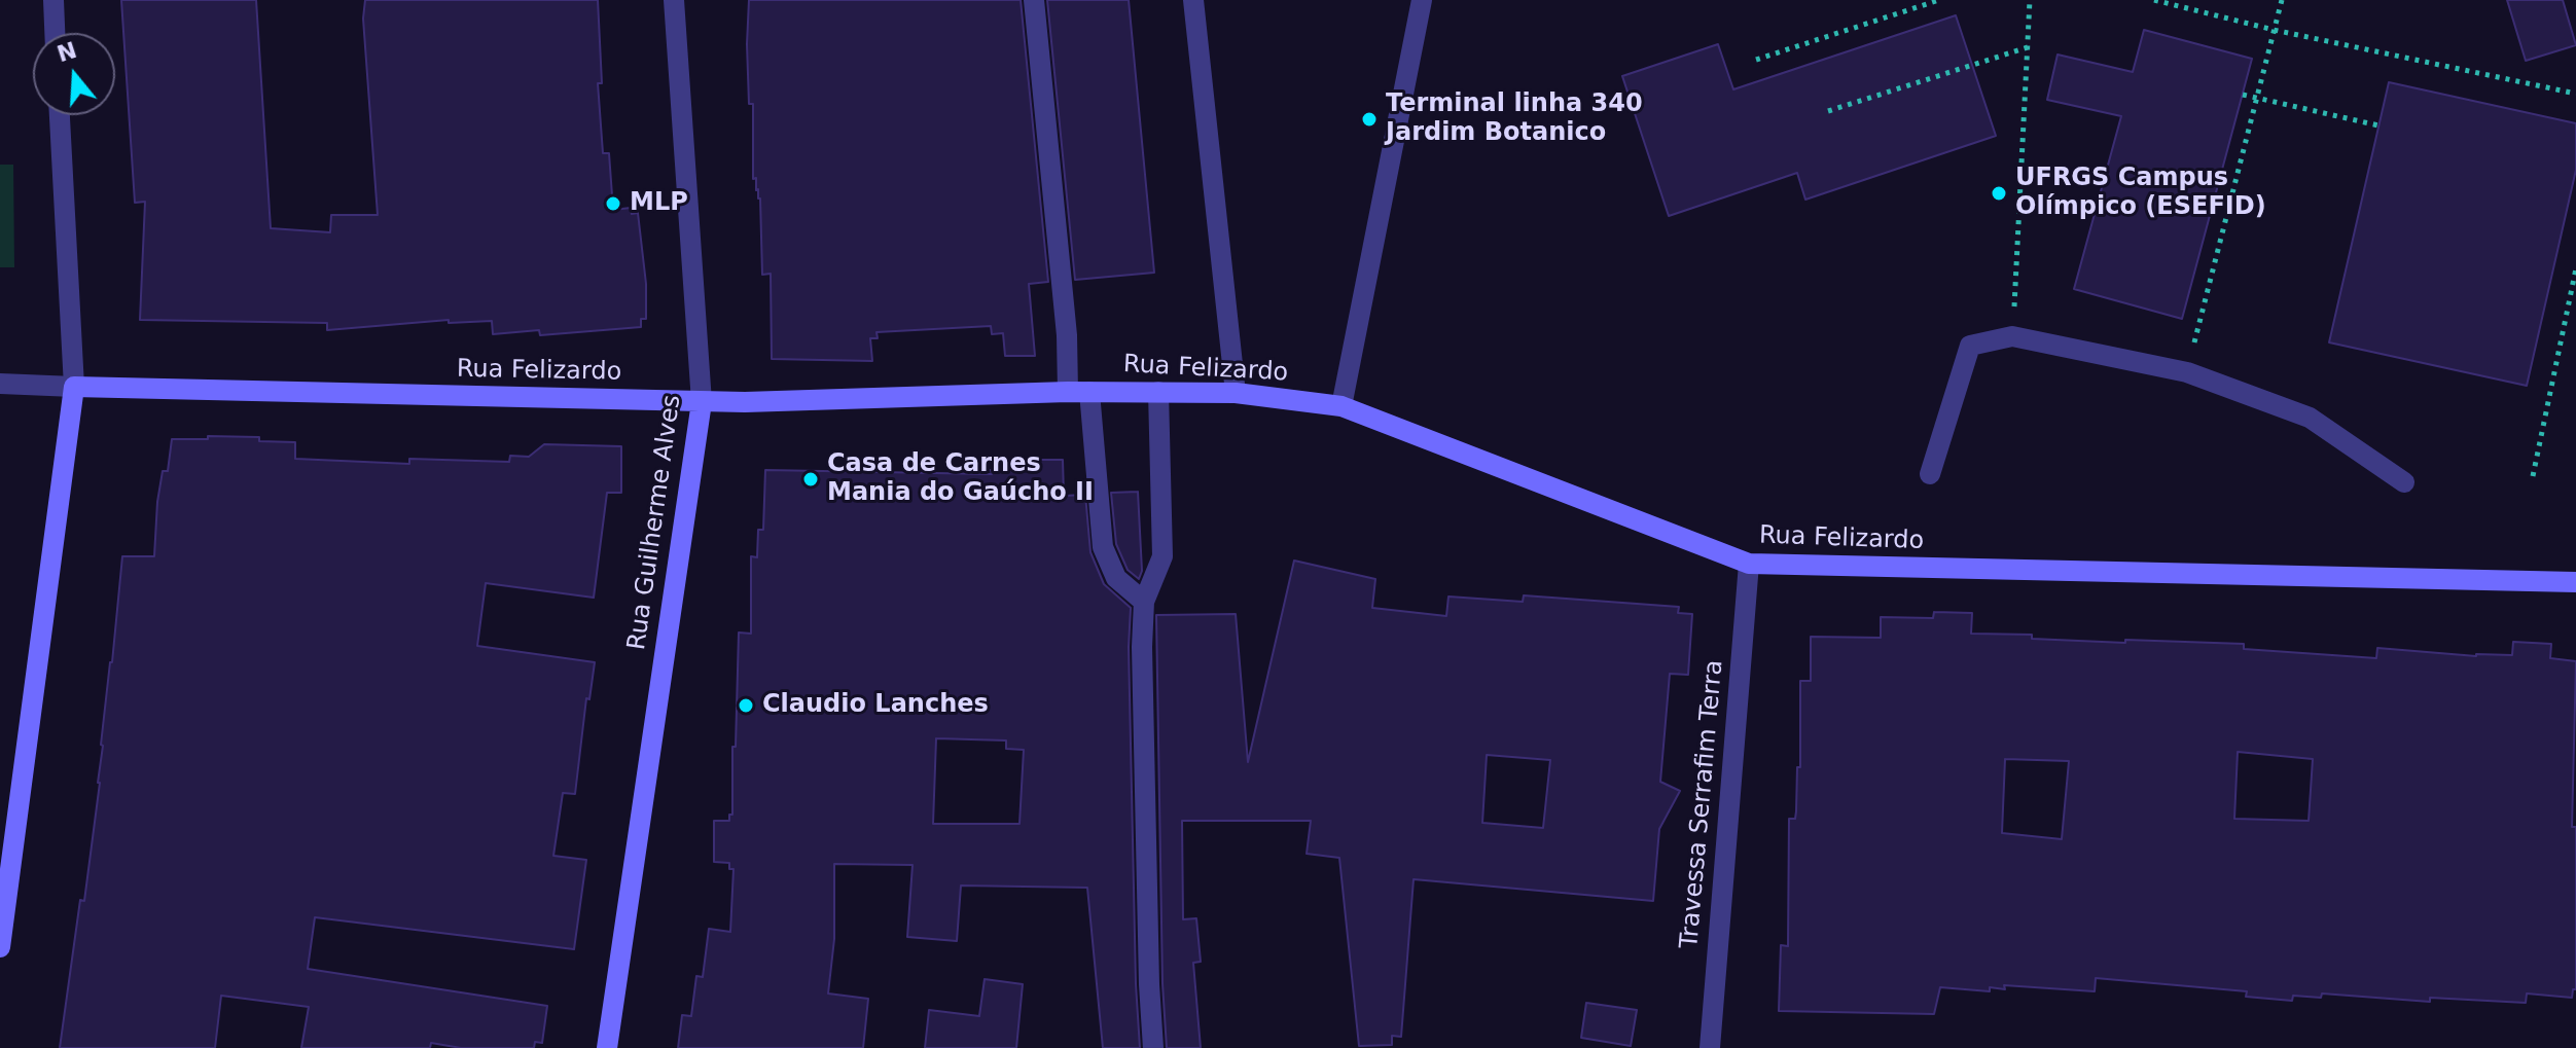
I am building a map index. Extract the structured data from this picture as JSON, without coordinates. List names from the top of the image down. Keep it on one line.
{"streets":{"main road":["Rua Felizardo","Rua Guilherme Alves"],"street":["Travessa Serrafim Terra"]},"crossings":[["Rua Felizardo","Rua Guilherme Alves"],["Rua Felizardo","Travessa Serrafim Terra"]],"places":["Terminal linha 340 Jardim Botanico","UFRGS Campus Olímpico (ESEFID)","MLP","Casa de Carnes Mania do Gaúcho II","Claudio Lanches"],"north":"top"}
